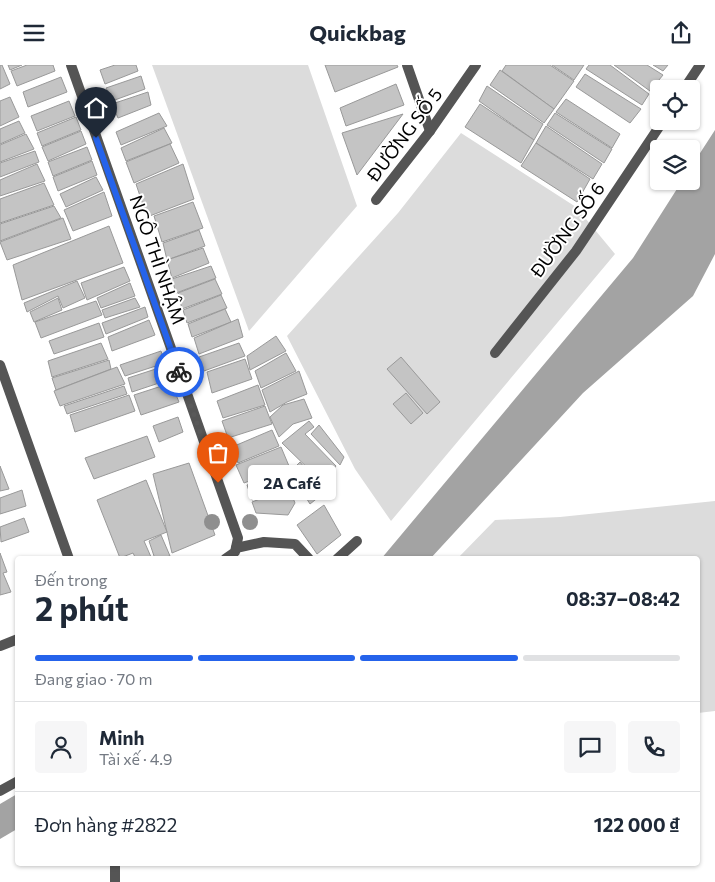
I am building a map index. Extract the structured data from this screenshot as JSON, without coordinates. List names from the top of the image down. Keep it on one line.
{"streets":{"street":["ĐƯỜNG SỐ 5","ĐƯỜNG SỐ 6","NGÔ THÌ NHẬM"]},"places":["2A Café"],"page":{"header":"Quickbag","bubble":"2A Café","heading":["2 phút","Đến trong","08:37–08:42"],"panel":["Minh","Tài xế · 4.9","Đơn hàng #2822","122 000 ₫"],"bar":"Đang giao · 70 m"}}
